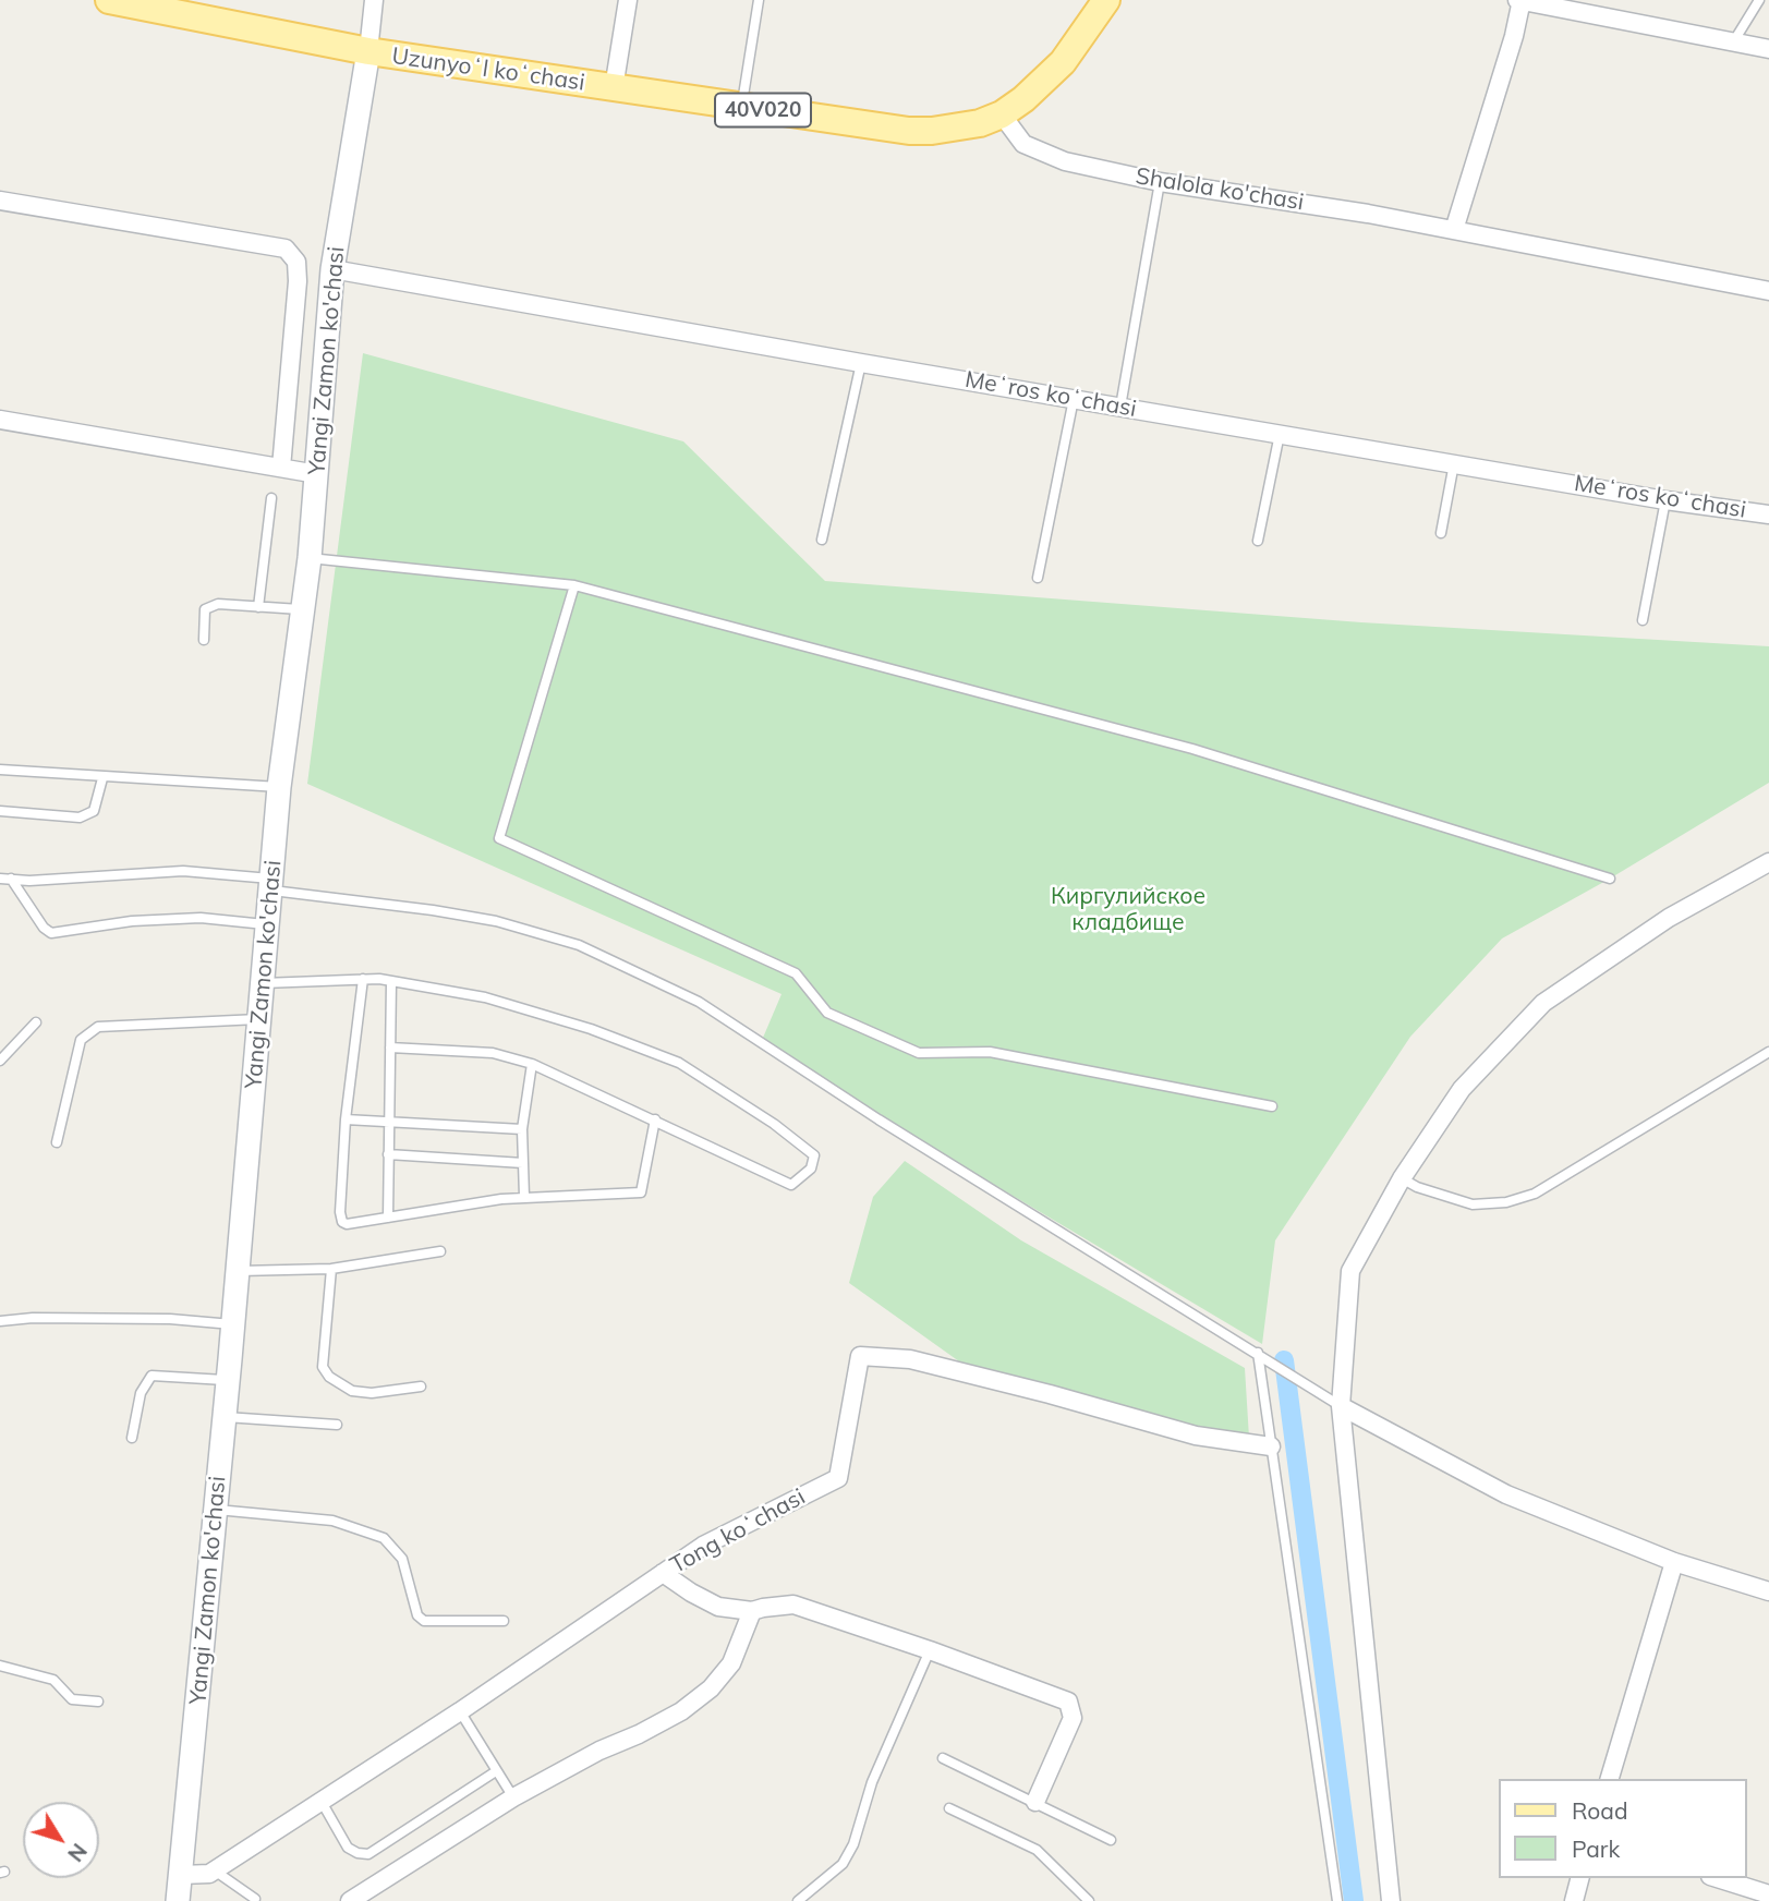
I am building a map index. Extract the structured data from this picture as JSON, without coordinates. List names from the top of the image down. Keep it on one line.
{"streets":{"main road":["Uzunyoʻl koʻchasi","40V020"],"street":["Shalola ko'chasi","Yangi Zamon ko'chasi","Meʻros koʻchasi","Tong koʻchasi"]},"crossings":[["Uzunyoʻl koʻchasi","40V020"],["Uzunyoʻl koʻchasi","Shalola ko'chasi"],["Uzunyoʻl koʻchasi","Yangi Zamon ko'chasi"],["40V020","Yangi Zamon ko'chasi"],["Yangi Zamon ko'chasi","Meʻros koʻchasi"]],"parks":["Киргулийское кладбище"],"legend":["Road","Park"],"north":"bottom right"}
